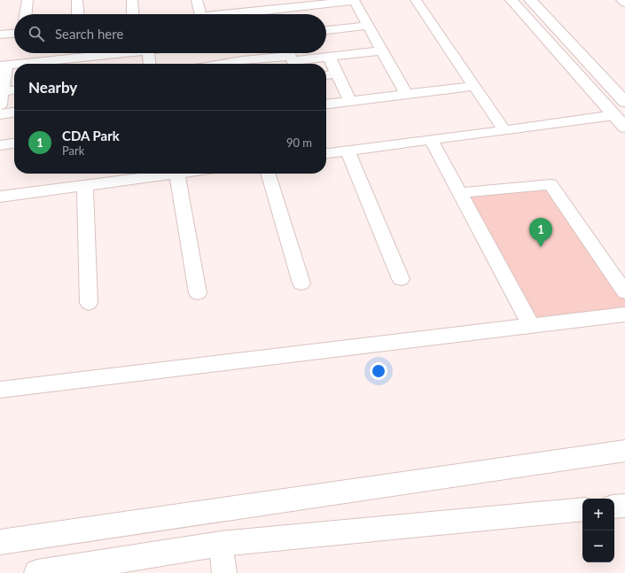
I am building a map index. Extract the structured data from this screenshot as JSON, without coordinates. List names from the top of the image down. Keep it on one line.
{"page":{"search":"Search here","heading":"Nearby","list":[{"mark":"1","name":"CDA Park","note":"Park","value":"90 m"}],"pins":"1","map_buttons":["+","−"]}}
